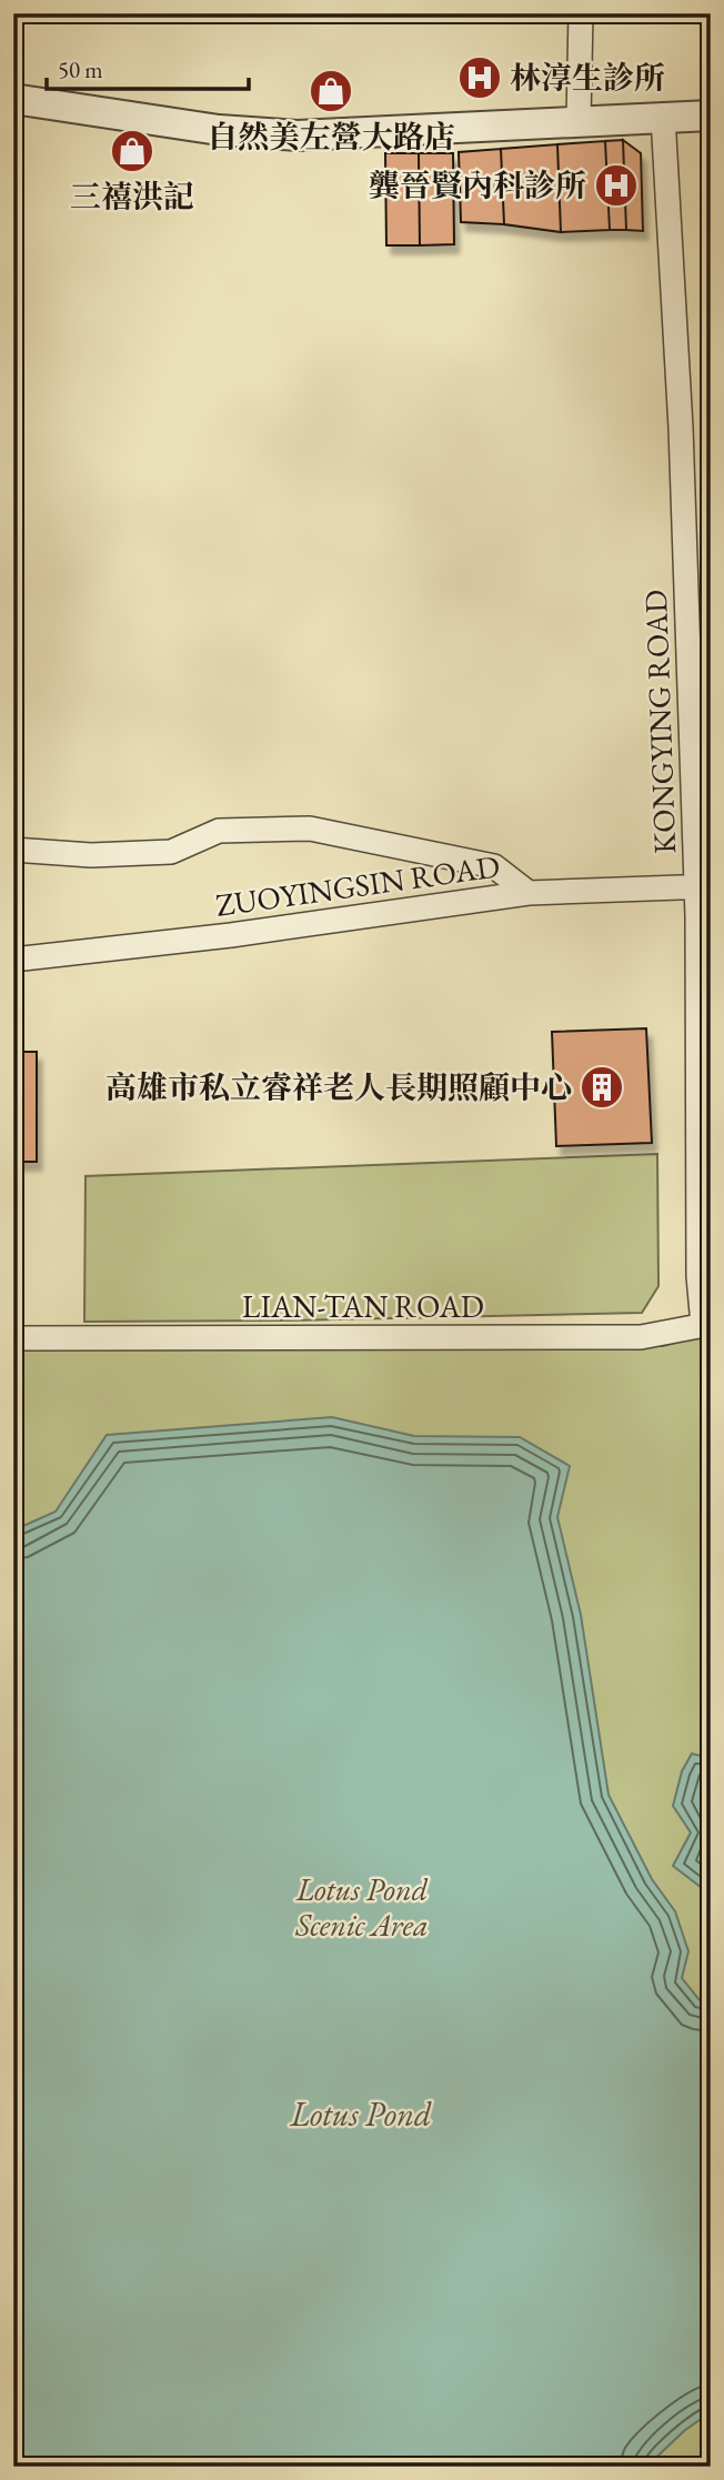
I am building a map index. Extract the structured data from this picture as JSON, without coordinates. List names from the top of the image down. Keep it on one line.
{"streets":{"street":["KONGYING ROAD","ZUOYINGSIN ROAD","LIAN-TAN ROAD"]},"crossings":[["KONGYING ROAD","ZUOYINGSIN ROAD"],["KONGYING ROAD","LIAN-TAN ROAD"]],"water":["Lotus Pond"],"parks":["Lotus Pond Scenic Area"],"places":{"hospital":["林淳生診所","龔晉賢內科診所"],"shop":["自然美左營大路店","三禧洪記"],"building":["高雄市私立睿祥老人長期照顧中心"]},"scale_bar":"50 m"}
